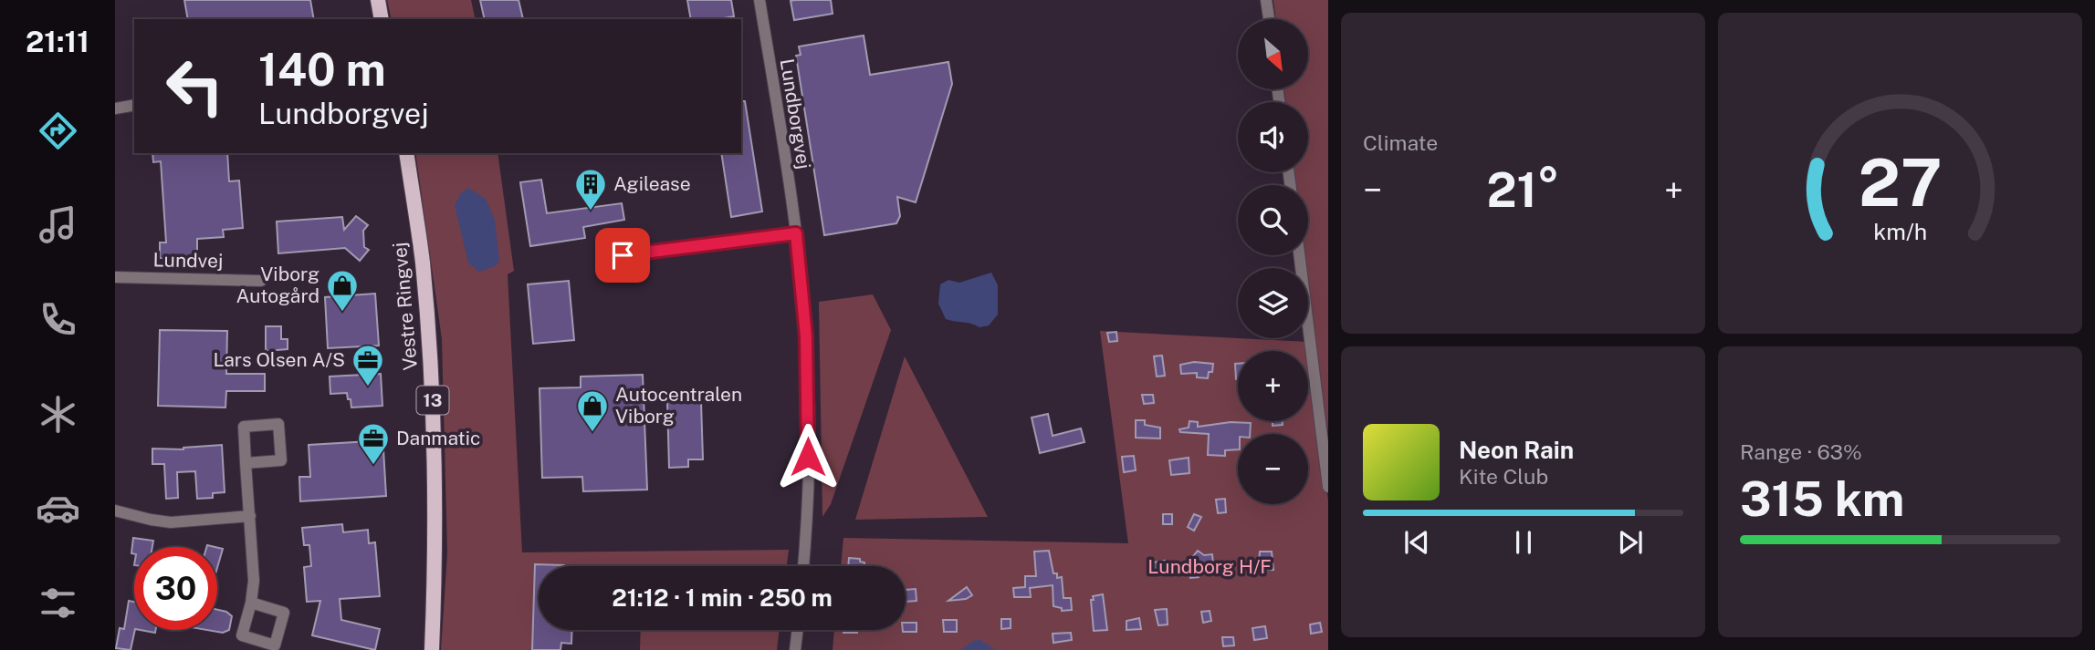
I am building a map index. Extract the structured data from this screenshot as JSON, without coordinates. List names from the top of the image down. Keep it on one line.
{"streets":{"main road":["Vestre Ringvej","13"],"street":["Lundborgvej","Lundvej"]},"parks":["Lundborg H/F"],"places":{"building":["Agilease"],"shop":["Viborg Autogård","Autocentralen Viborg"],"office":["Lars Olsen A/S","Danmatic"]},"north":"bottom right","page":{"tabs":"21:11","tile":["Climate",["Range · 63%","315 km"]],"map_buttons":["+","−"],"turn":["140 m","Lundborgvej"],"heat":["−","21°","+"],"song":["Neon Rain","Kite Club"],"limit":"30","trip":"21:12 · 1 min · 250 m","gauge":["27","km/h"]}}
